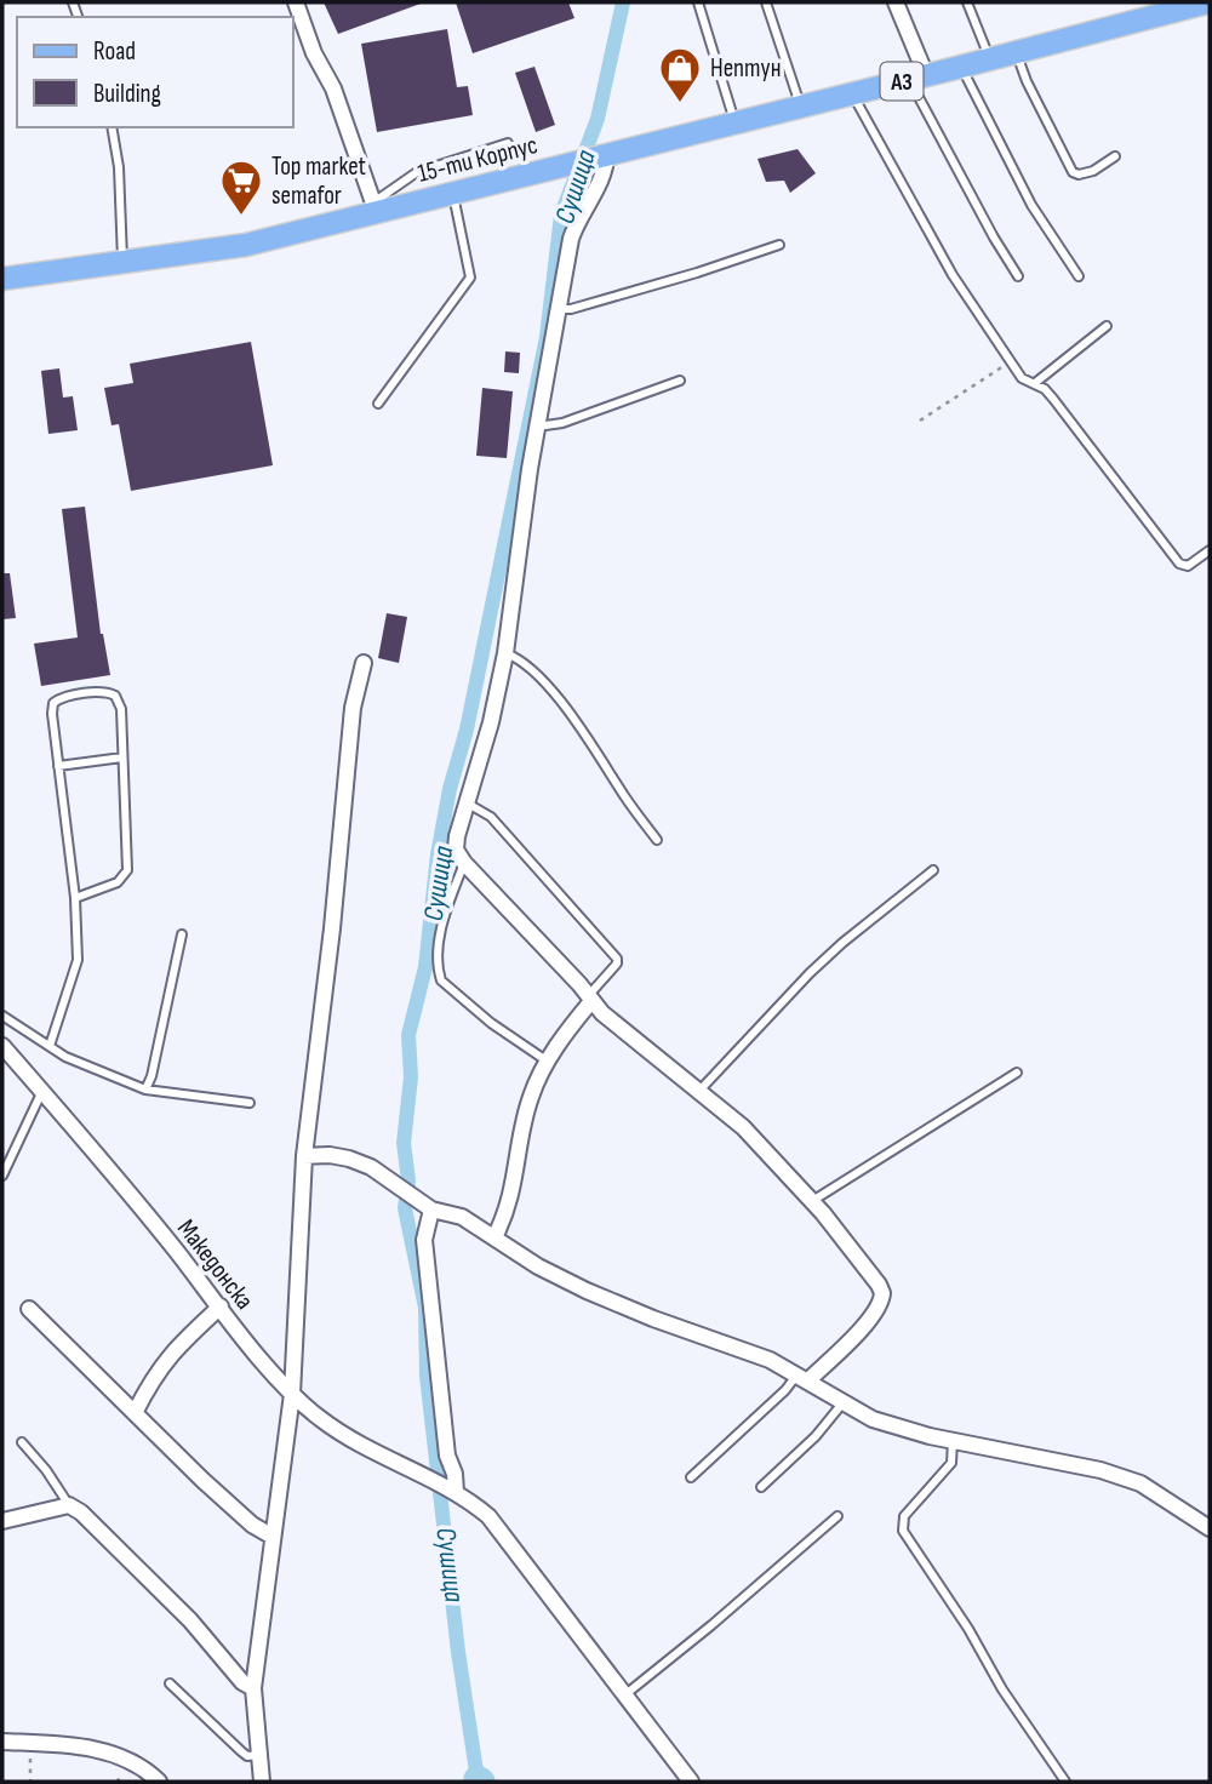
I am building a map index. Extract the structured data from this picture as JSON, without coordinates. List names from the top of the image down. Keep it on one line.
{"streets":{"main road":["A3","15-ти Корпус"],"street":["Македонска"]},"water":["Сушица"],"places":{"shop":["Нептун"],"supermarket":["Top market semafor"]},"legend":["Road","Building"]}
